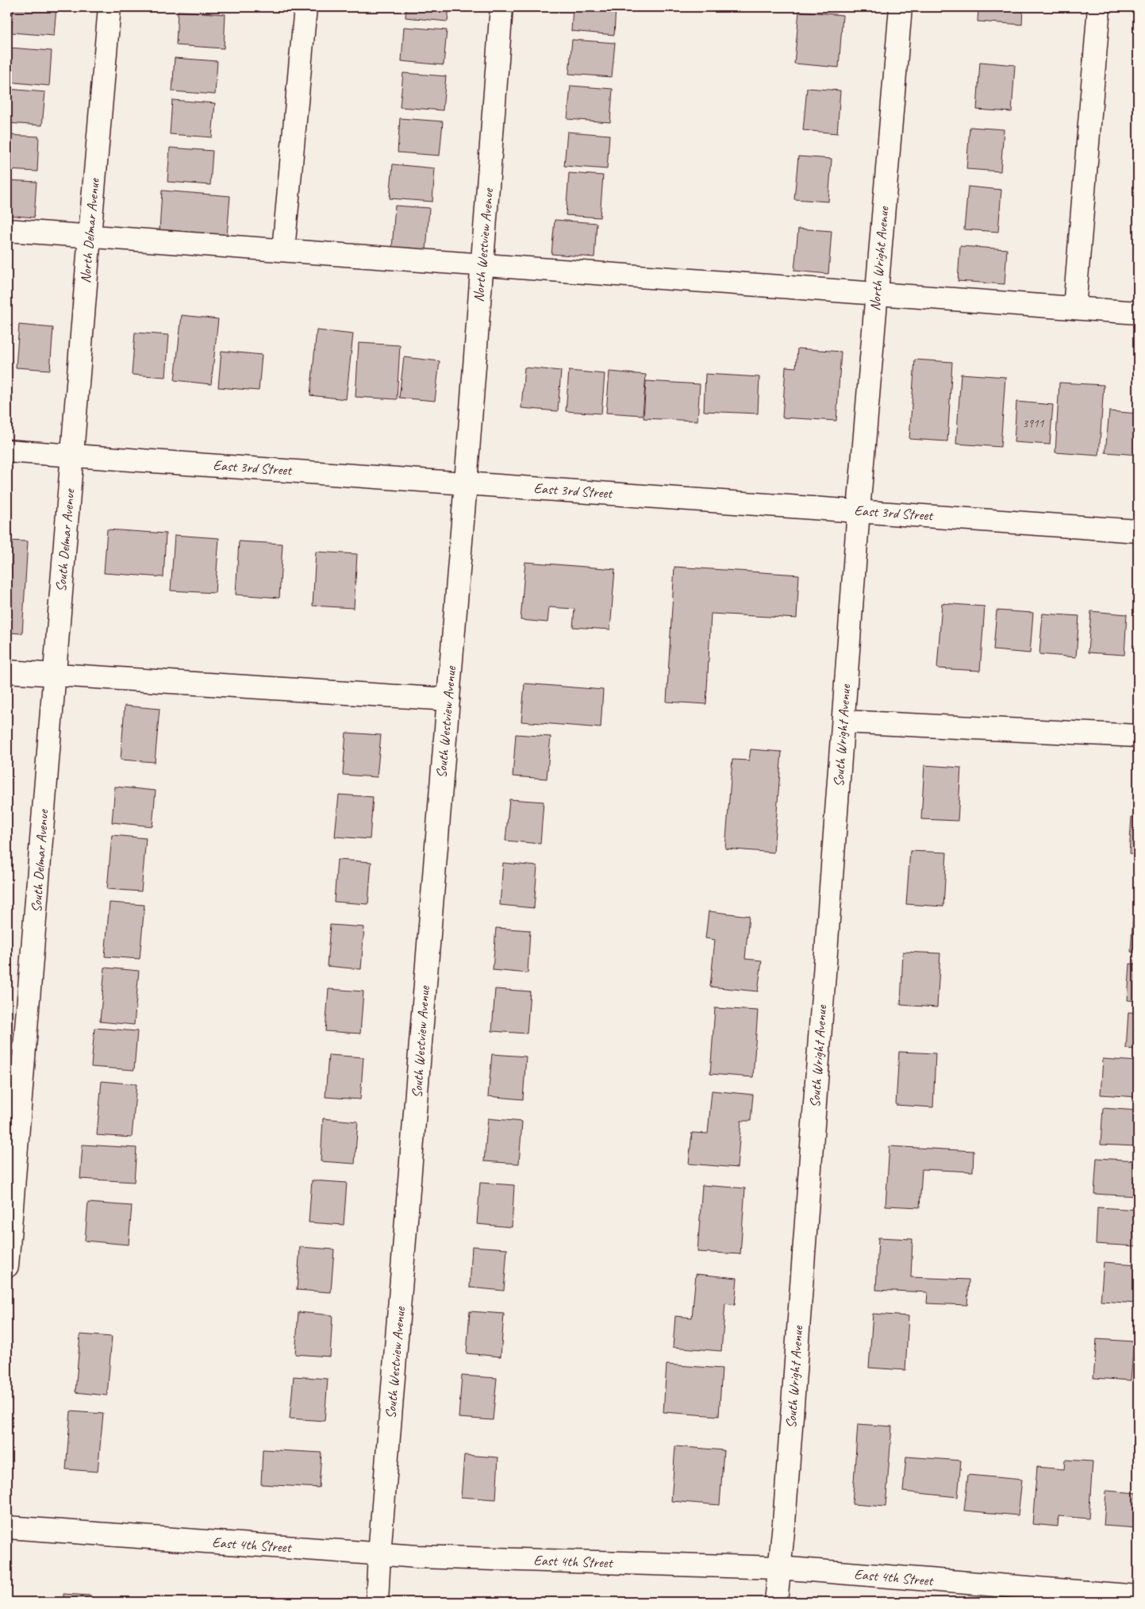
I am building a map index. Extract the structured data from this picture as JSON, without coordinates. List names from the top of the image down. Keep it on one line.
{"streets":{"street":["North Delmar Avenue","North Westview Avenue","North Wright Avenue","East 3rd Street","South Delmar Avenue","South Westview Avenue","South Wright Avenue","East 4th Street"]},"crossings":[["North Delmar Avenue","East 3rd Street"],["North Delmar Avenue","South Delmar Avenue"],["North Westview Avenue","East 3rd Street"],["North Westview Avenue","South Westview Avenue"],["North Wright Avenue","East 3rd Street"],["North Wright Avenue","South Wright Avenue"],["East 3rd Street","South Delmar Avenue"],["East 3rd Street","South Westview Avenue"],["East 3rd Street","South Wright Avenue"],["South Westview Avenue","East 4th Street"],["South Wright Avenue","East 4th Street"]],"house_numbers":["3911"]}
